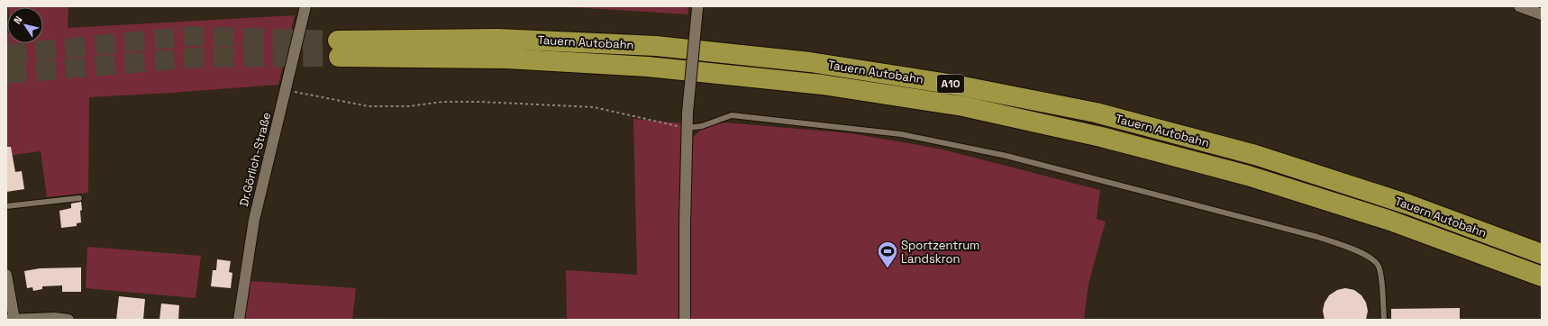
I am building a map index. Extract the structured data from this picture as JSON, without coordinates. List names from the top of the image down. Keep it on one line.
{"streets":{"highway":["Tauern Autobahn","A10"],"street":["Dr.Görlich-Straße"]},"places":{"sports":["Sportzentrum Landskron"]},"north":"top left"}
